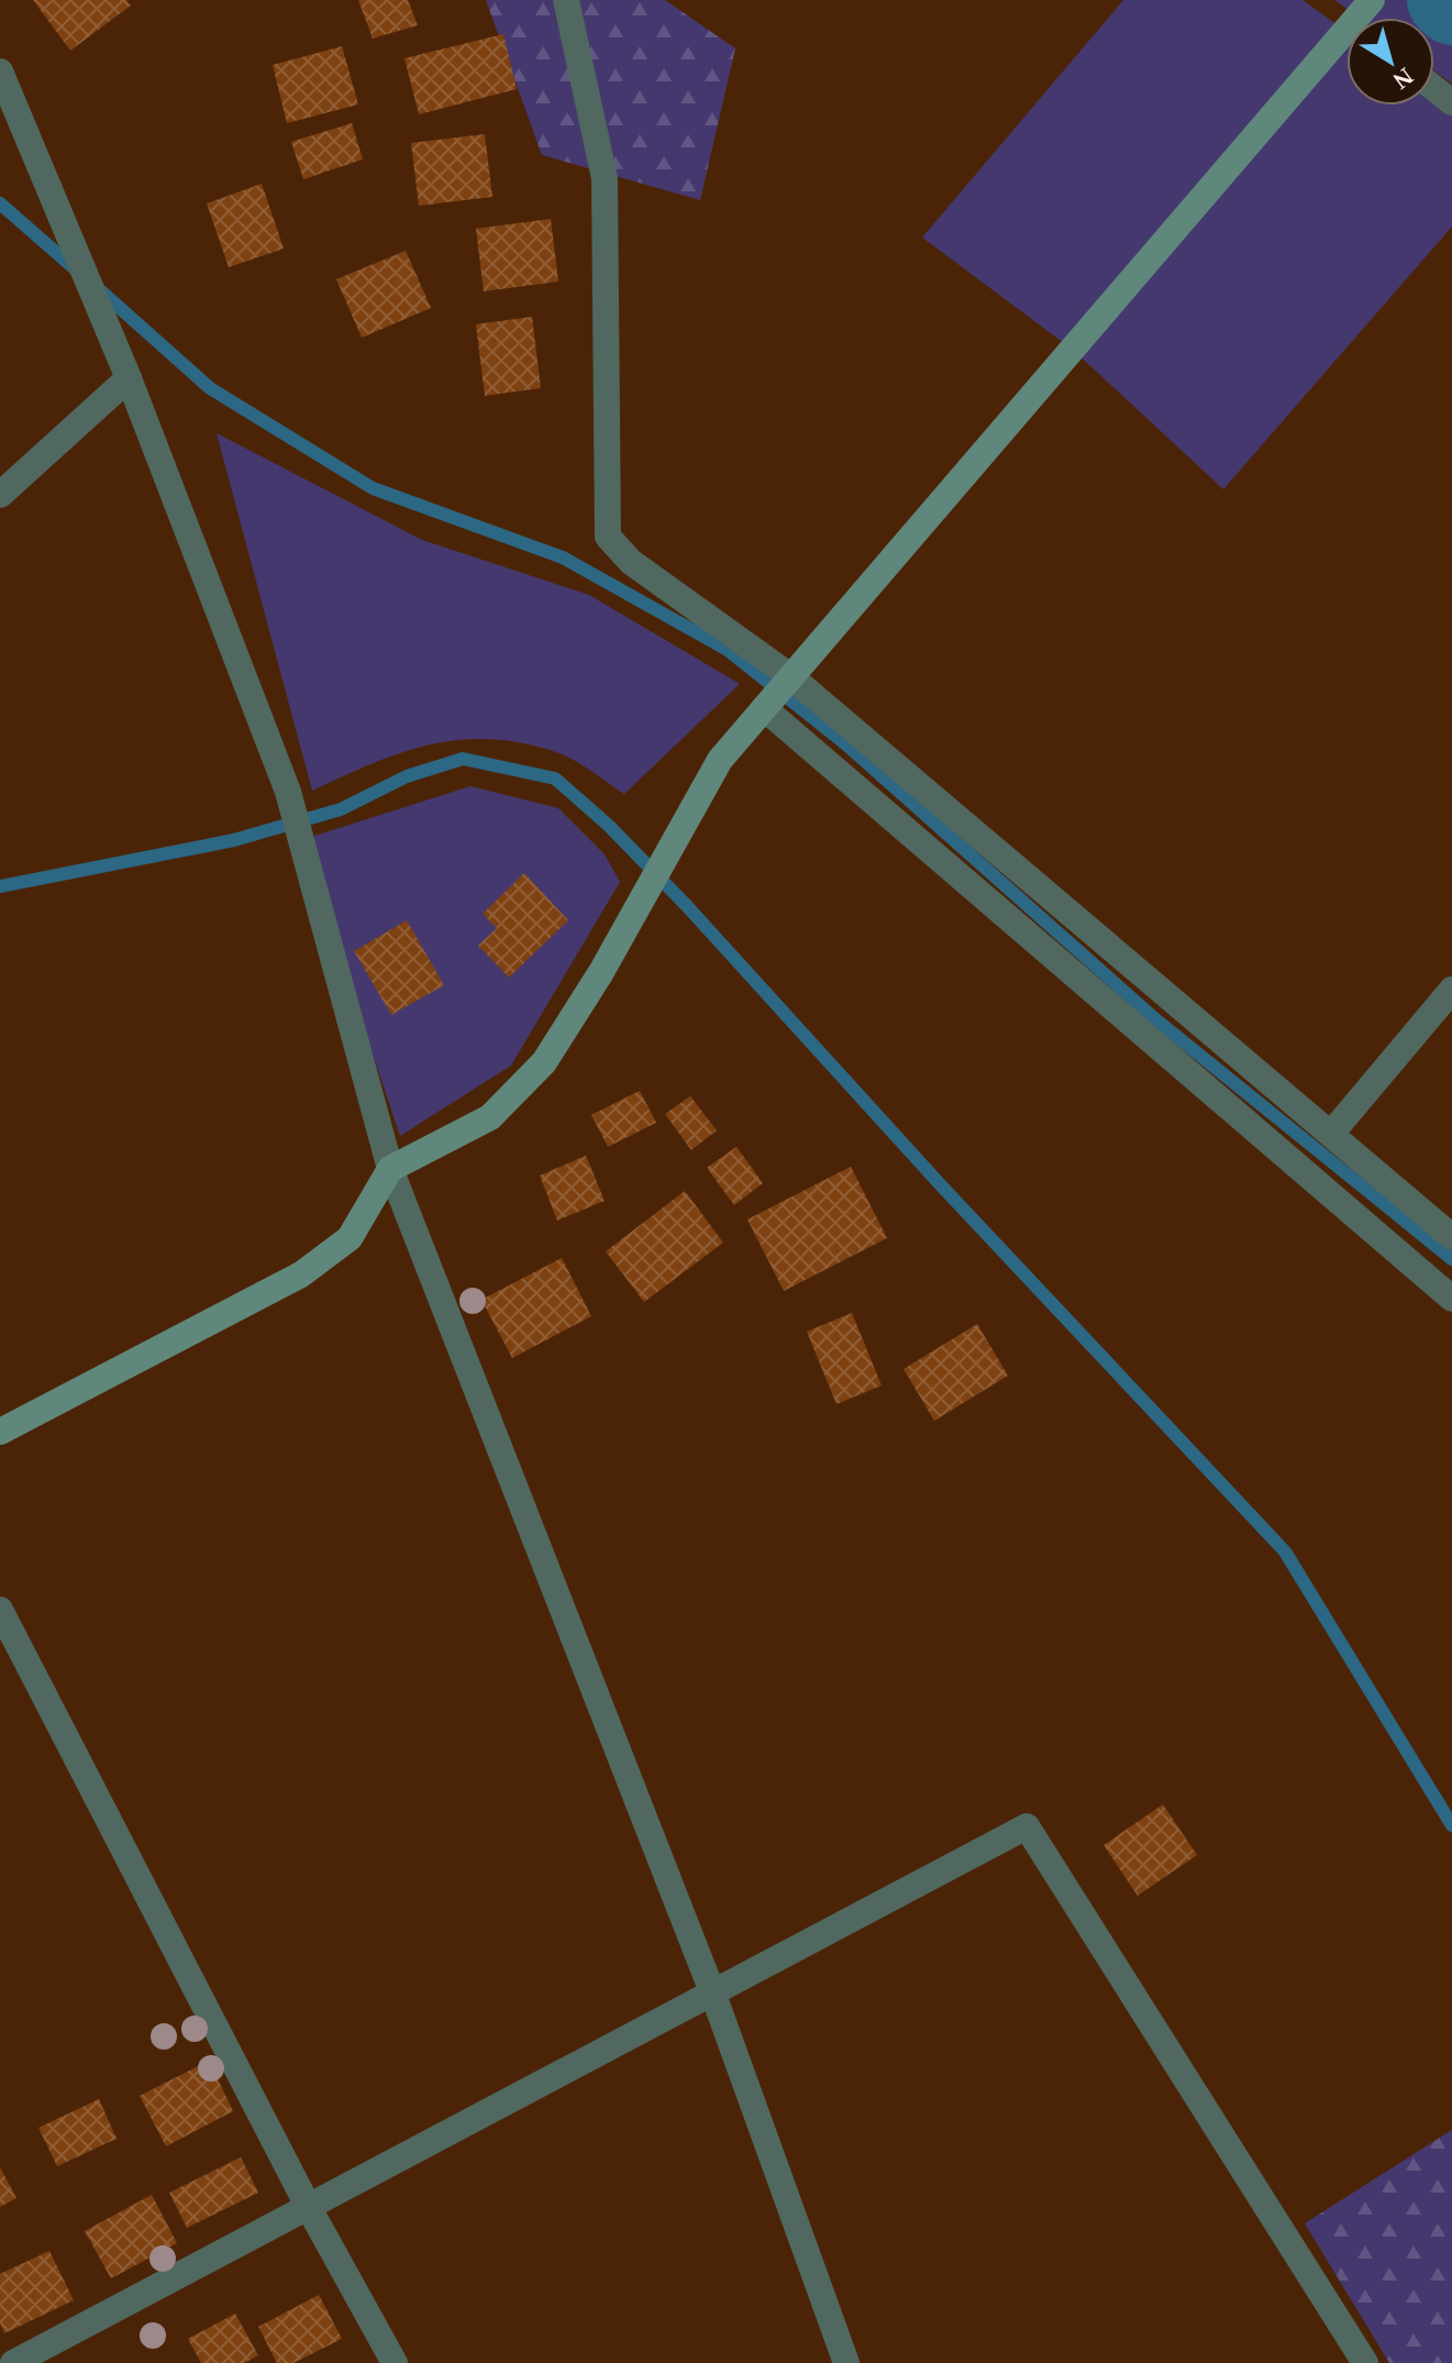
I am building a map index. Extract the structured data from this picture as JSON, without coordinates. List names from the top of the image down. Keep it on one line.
{"north":"bottom right"}
